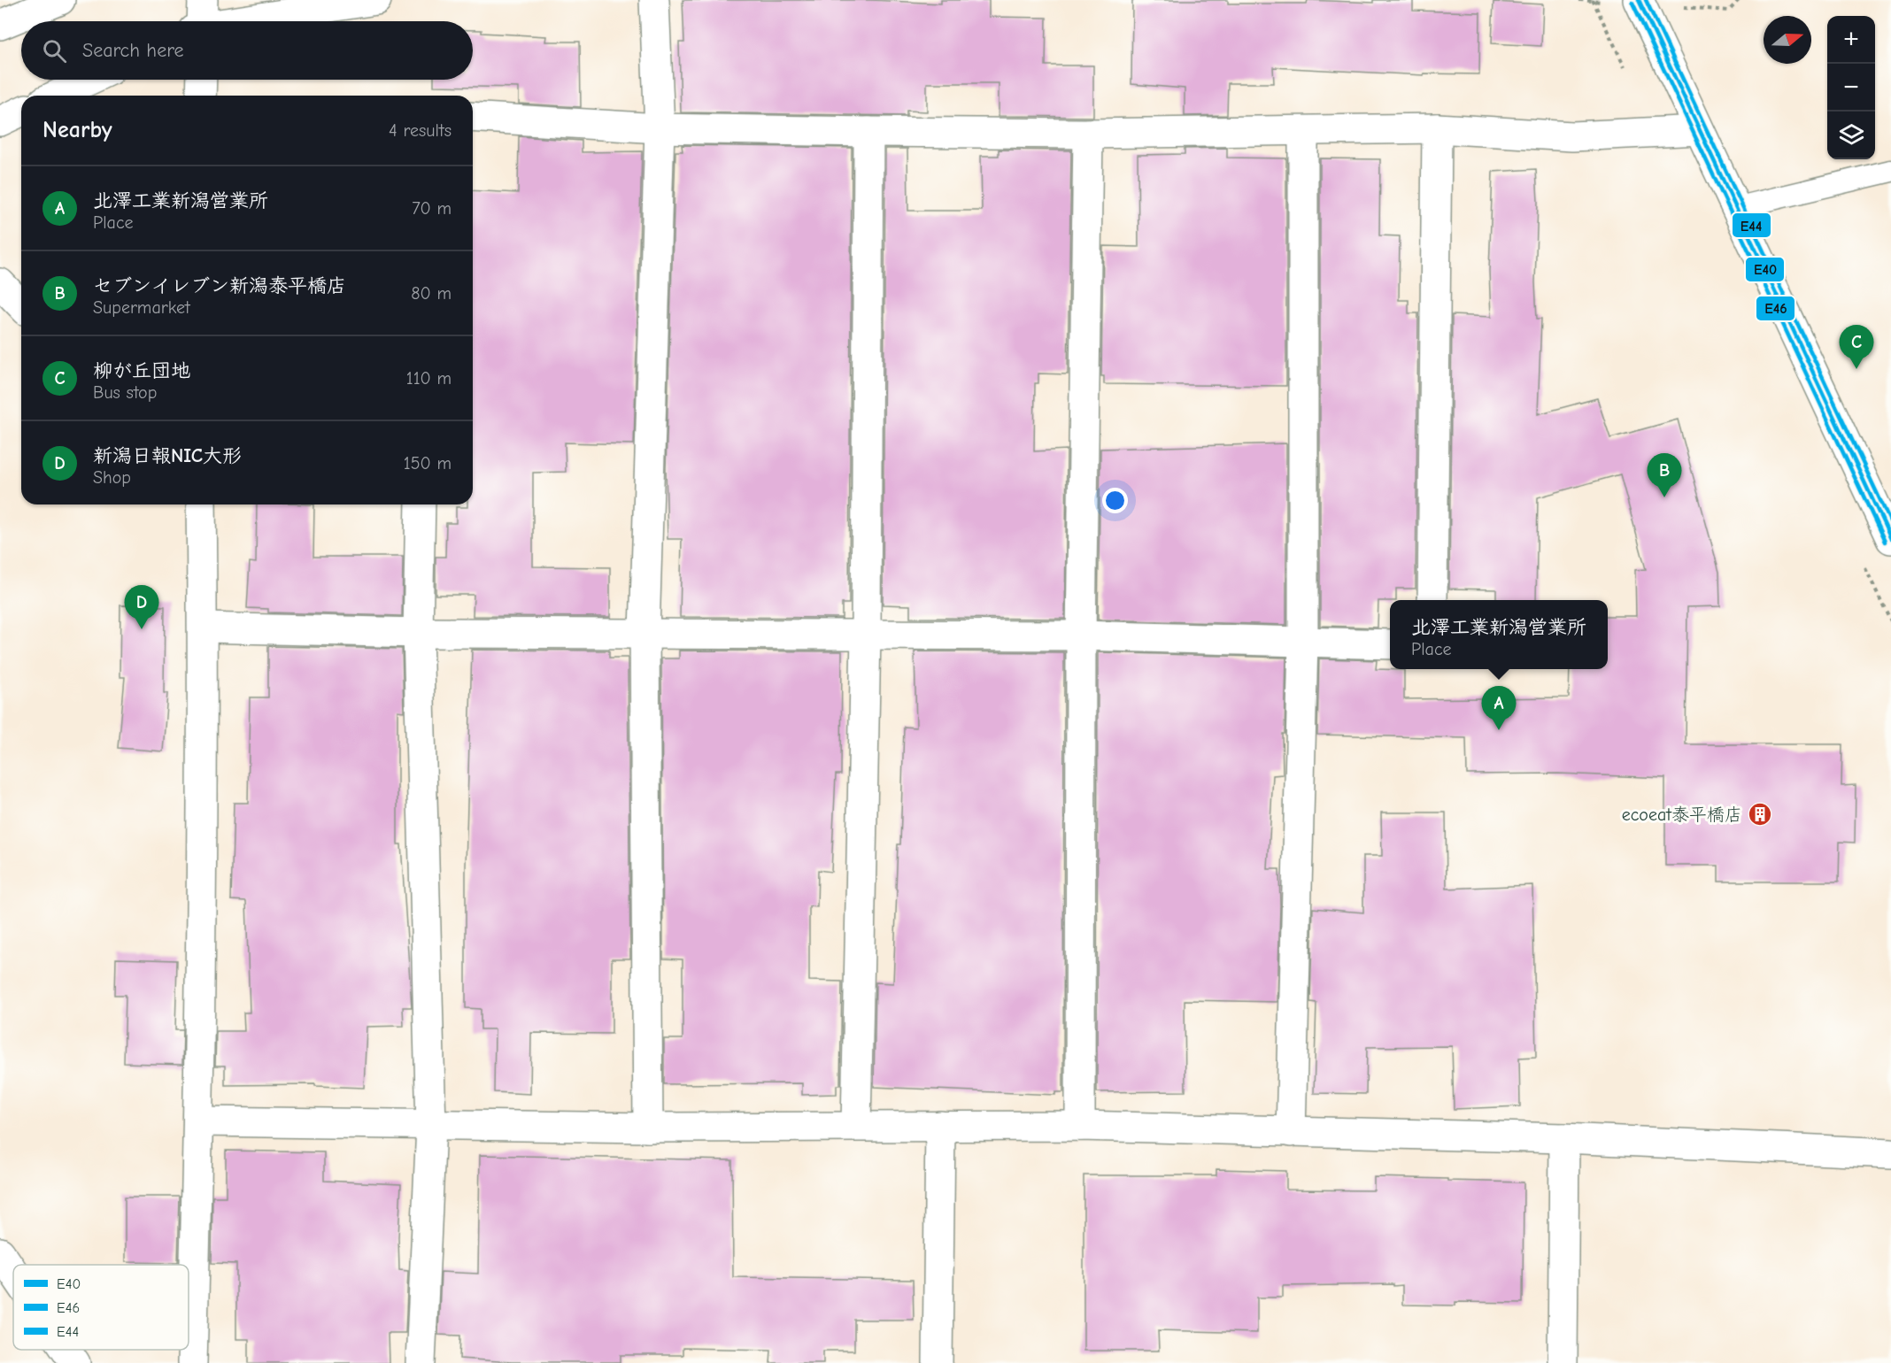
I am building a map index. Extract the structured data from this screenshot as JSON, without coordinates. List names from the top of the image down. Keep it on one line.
{"places":{"building":["ecoeat泰平橋店"]},"lines":["transit line E40","transit line E44","transit line E46"],"legend":["E40","E46","E44"],"north":"right","page":{"map_buttons":["+","−"],"search":"Search here","heading":["Nearby","4 results"],"list":[{"mark":"A","name":"北澤工業新潟営業所","note":"Place","value":"70 m"},{"mark":"B","name":"セブンイレブン新潟泰平橋店","note":"Supermarket","value":"80 m"},{"mark":"C","name":"柳が丘団地","note":"Bus stop","value":"110 m"},{"mark":"D","name":"新潟日報NIC大形","note":"Shop","value":"150 m"}],"pins":["C","B","D","A"],"popup":["北澤工業新潟営業所","Place"]}}
